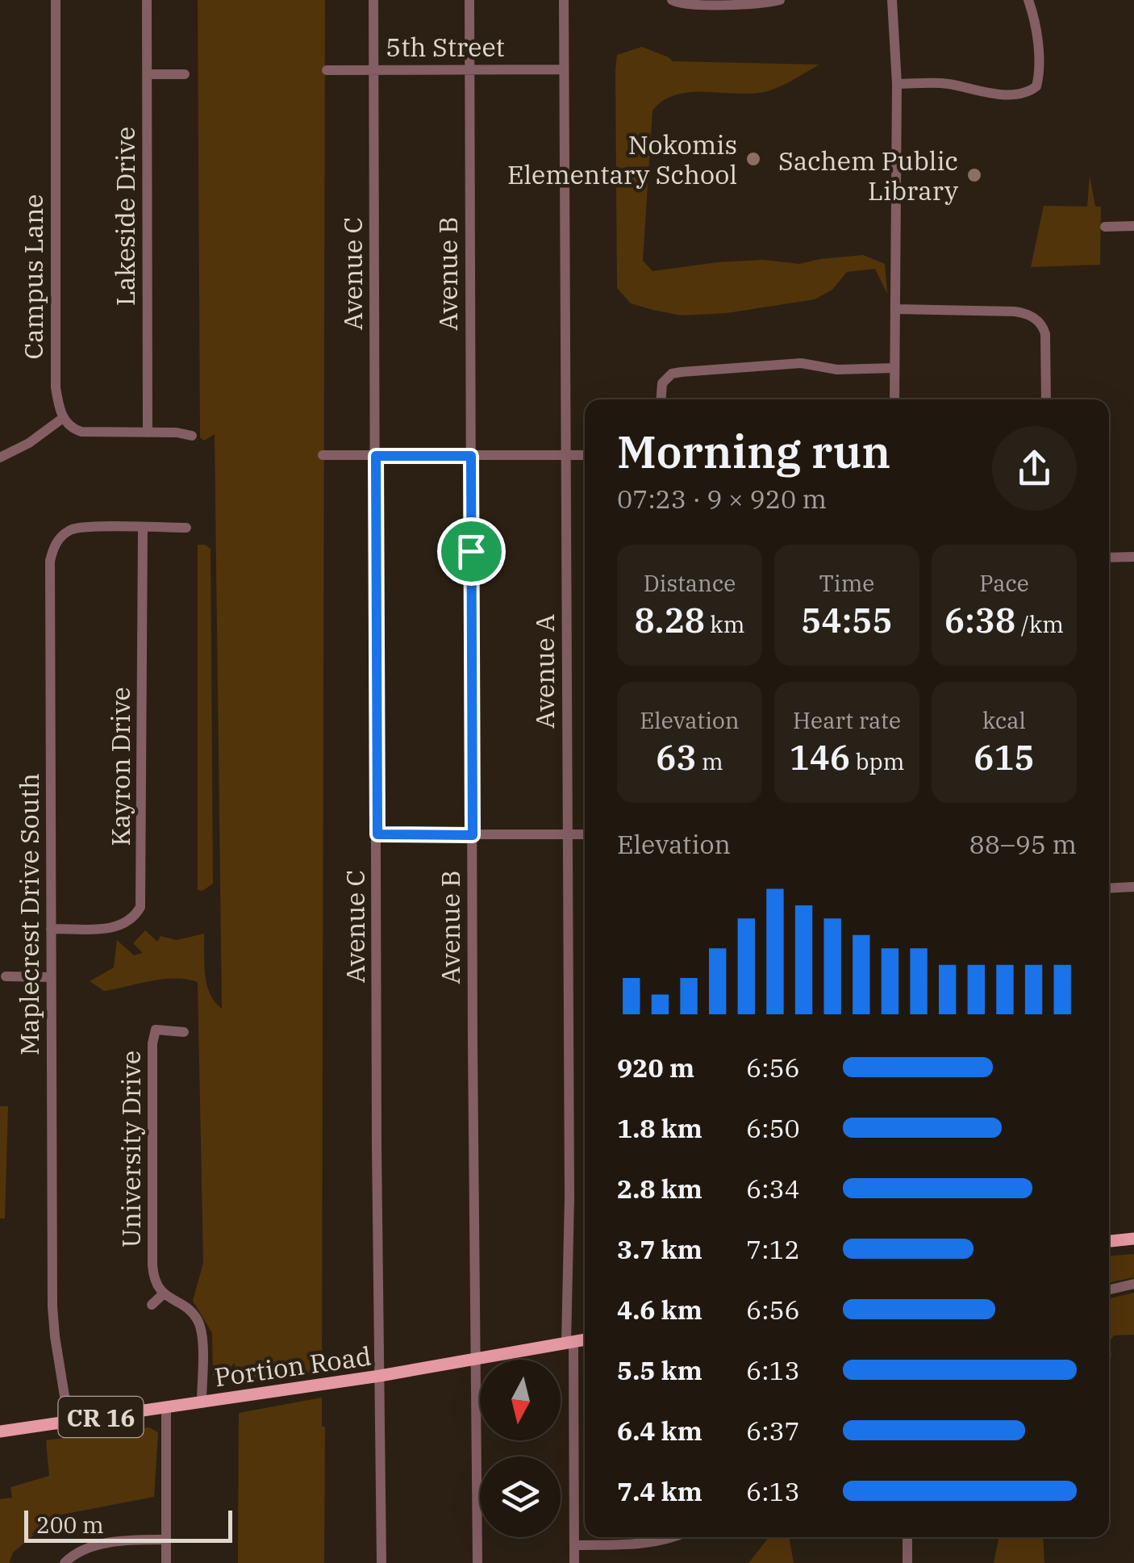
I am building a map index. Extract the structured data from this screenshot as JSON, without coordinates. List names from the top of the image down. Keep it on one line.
{"streets":{"main road":["Portion Road","CR 16"],"street":["5th Street","Lakeside Drive","Avenue C","Avenue B","Campus Lane","Avenue A","Kayron Drive","Maplecrest Drive South","University Drive"]},"crossings":[["5th Street","Avenue C"],["5th Street","Avenue B"],["5th Street","Avenue A"],["Avenue C","Portion Road"],["Avenue B","Portion Road"],["Avenue A","Portion Road"],["Kayron Drive","Maplecrest Drive South"],["Maplecrest Drive South","Portion Road"]],"places":["Nokomis Elementary School","Sachem Public Library"],"scale_bar":"200 m","north":"bottom","page":{"heading":["Morning run","07:23 · 9 × 920 m"],"stats":[["Distance","8.28 km"],["Time","54:55"],["Pace","6:38 /km"],["Elevation","63 m"],["Heart rate","146 bpm"],["kcal","615"]],"chart":["Elevation","88–95 m"],"list":[{"name":"920 m","note":"6:56"},{"name":"1.8 km","note":"6:50"},{"name":"2.8 km","note":"6:34"},{"name":"3.7 km","note":"7:12"},{"name":"4.6 km","note":"6:56"},{"name":"5.5 km","note":"6:13"},{"name":"6.4 km","note":"6:37"},{"name":"7.4 km","note":"6:13"}],"scale":"200 m"}}
